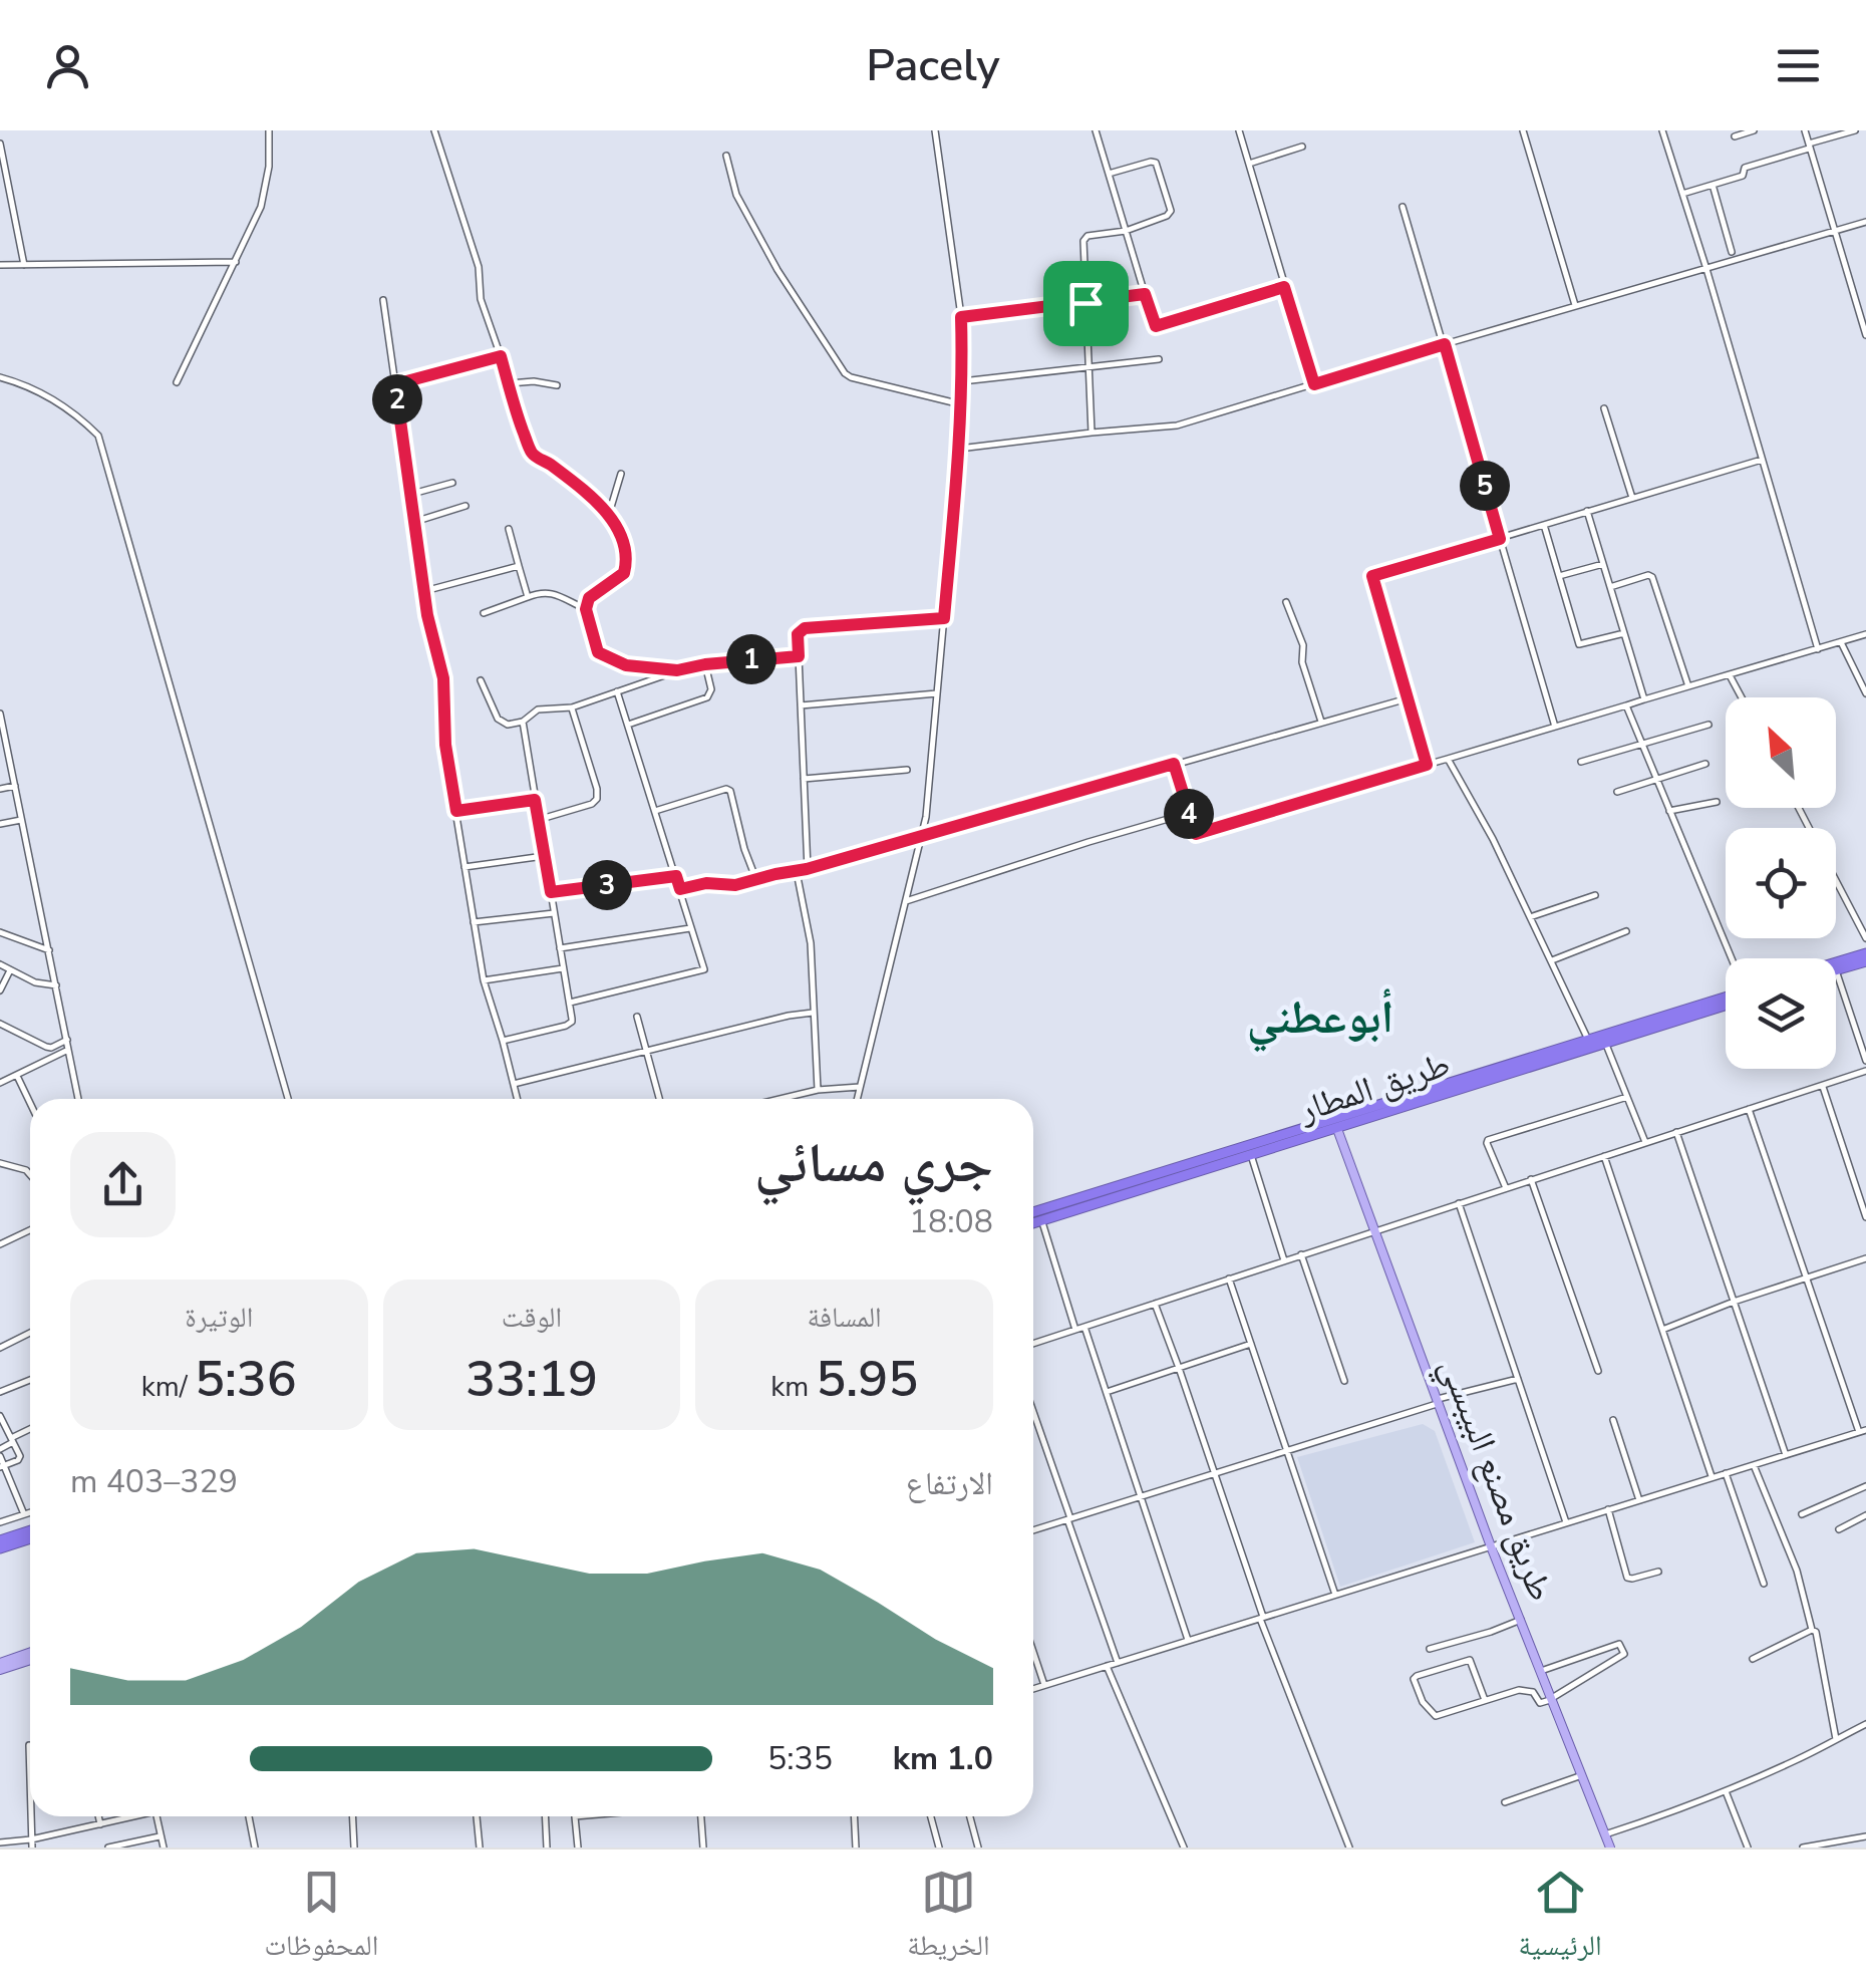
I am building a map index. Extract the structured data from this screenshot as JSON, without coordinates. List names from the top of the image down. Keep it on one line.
{"streets":{"highway":["طريق المطار"],"main road":["طريق مصنع البيبسي"]},"crossings":[["طريق المطار","طريق مصنع البيبسي"]],"districts":["أبوعطني"],"north":"top left","page":{"header":"Pacely","pins":["2","5","1","4","3"],"heading":["جري مسائي","18:08"],"stats":[["المسافة","5.95 km"],["الوقت","33:19"],["الوتيرة","5:36 /km"]],"chart":["الارتفاع","329–403 m"],"list":[{"name":"1.0 km","note":"5:35"}],"tabs":["الرئيسية","الخريطة","المحفوظات"]}}
